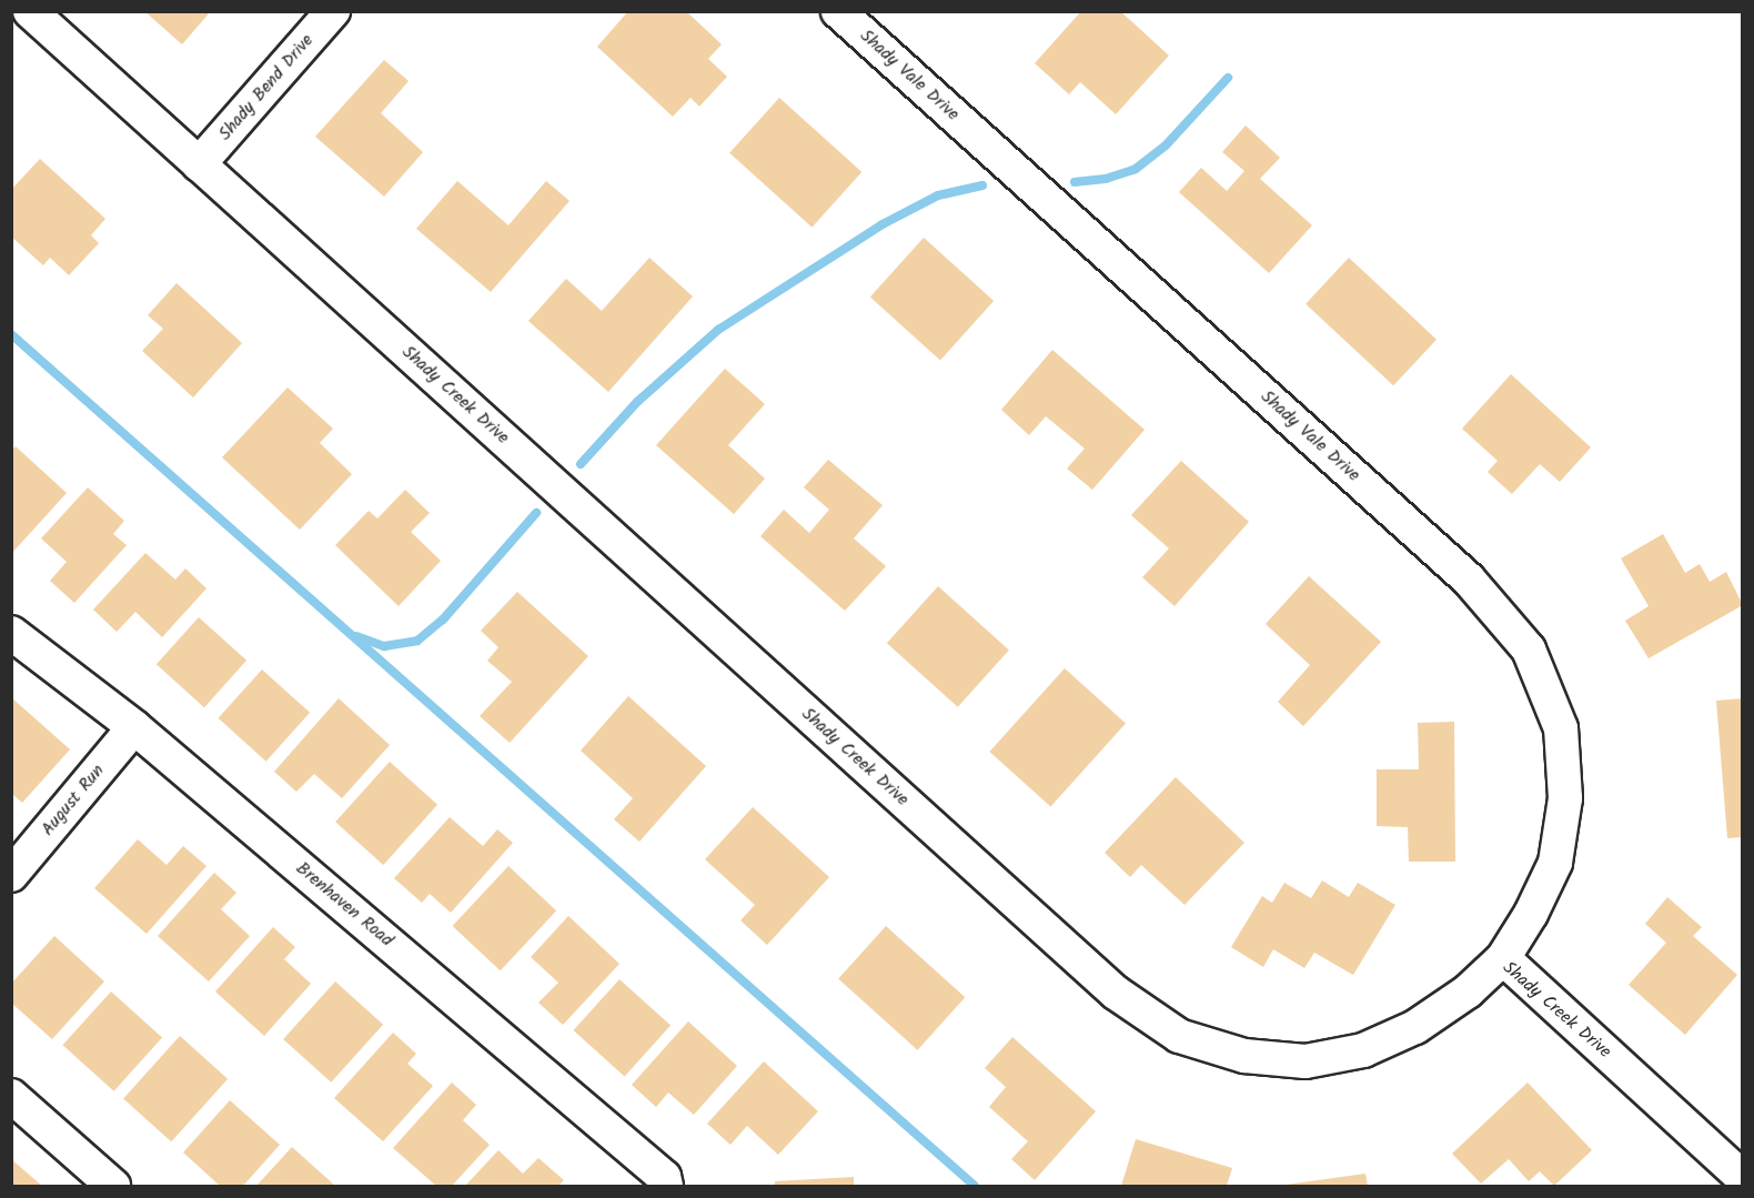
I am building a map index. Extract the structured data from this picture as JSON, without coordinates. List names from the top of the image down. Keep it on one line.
{"streets":{"street":["Shady Vale Drive","Shady Bend Drive","Shady Creek Drive","August Run","Brenhaven Road"]},"crossings":[["Shady Vale Drive","Shady Creek Drive"],["Shady Bend Drive","Shady Creek Drive"],["August Run","Brenhaven Road"]]}
